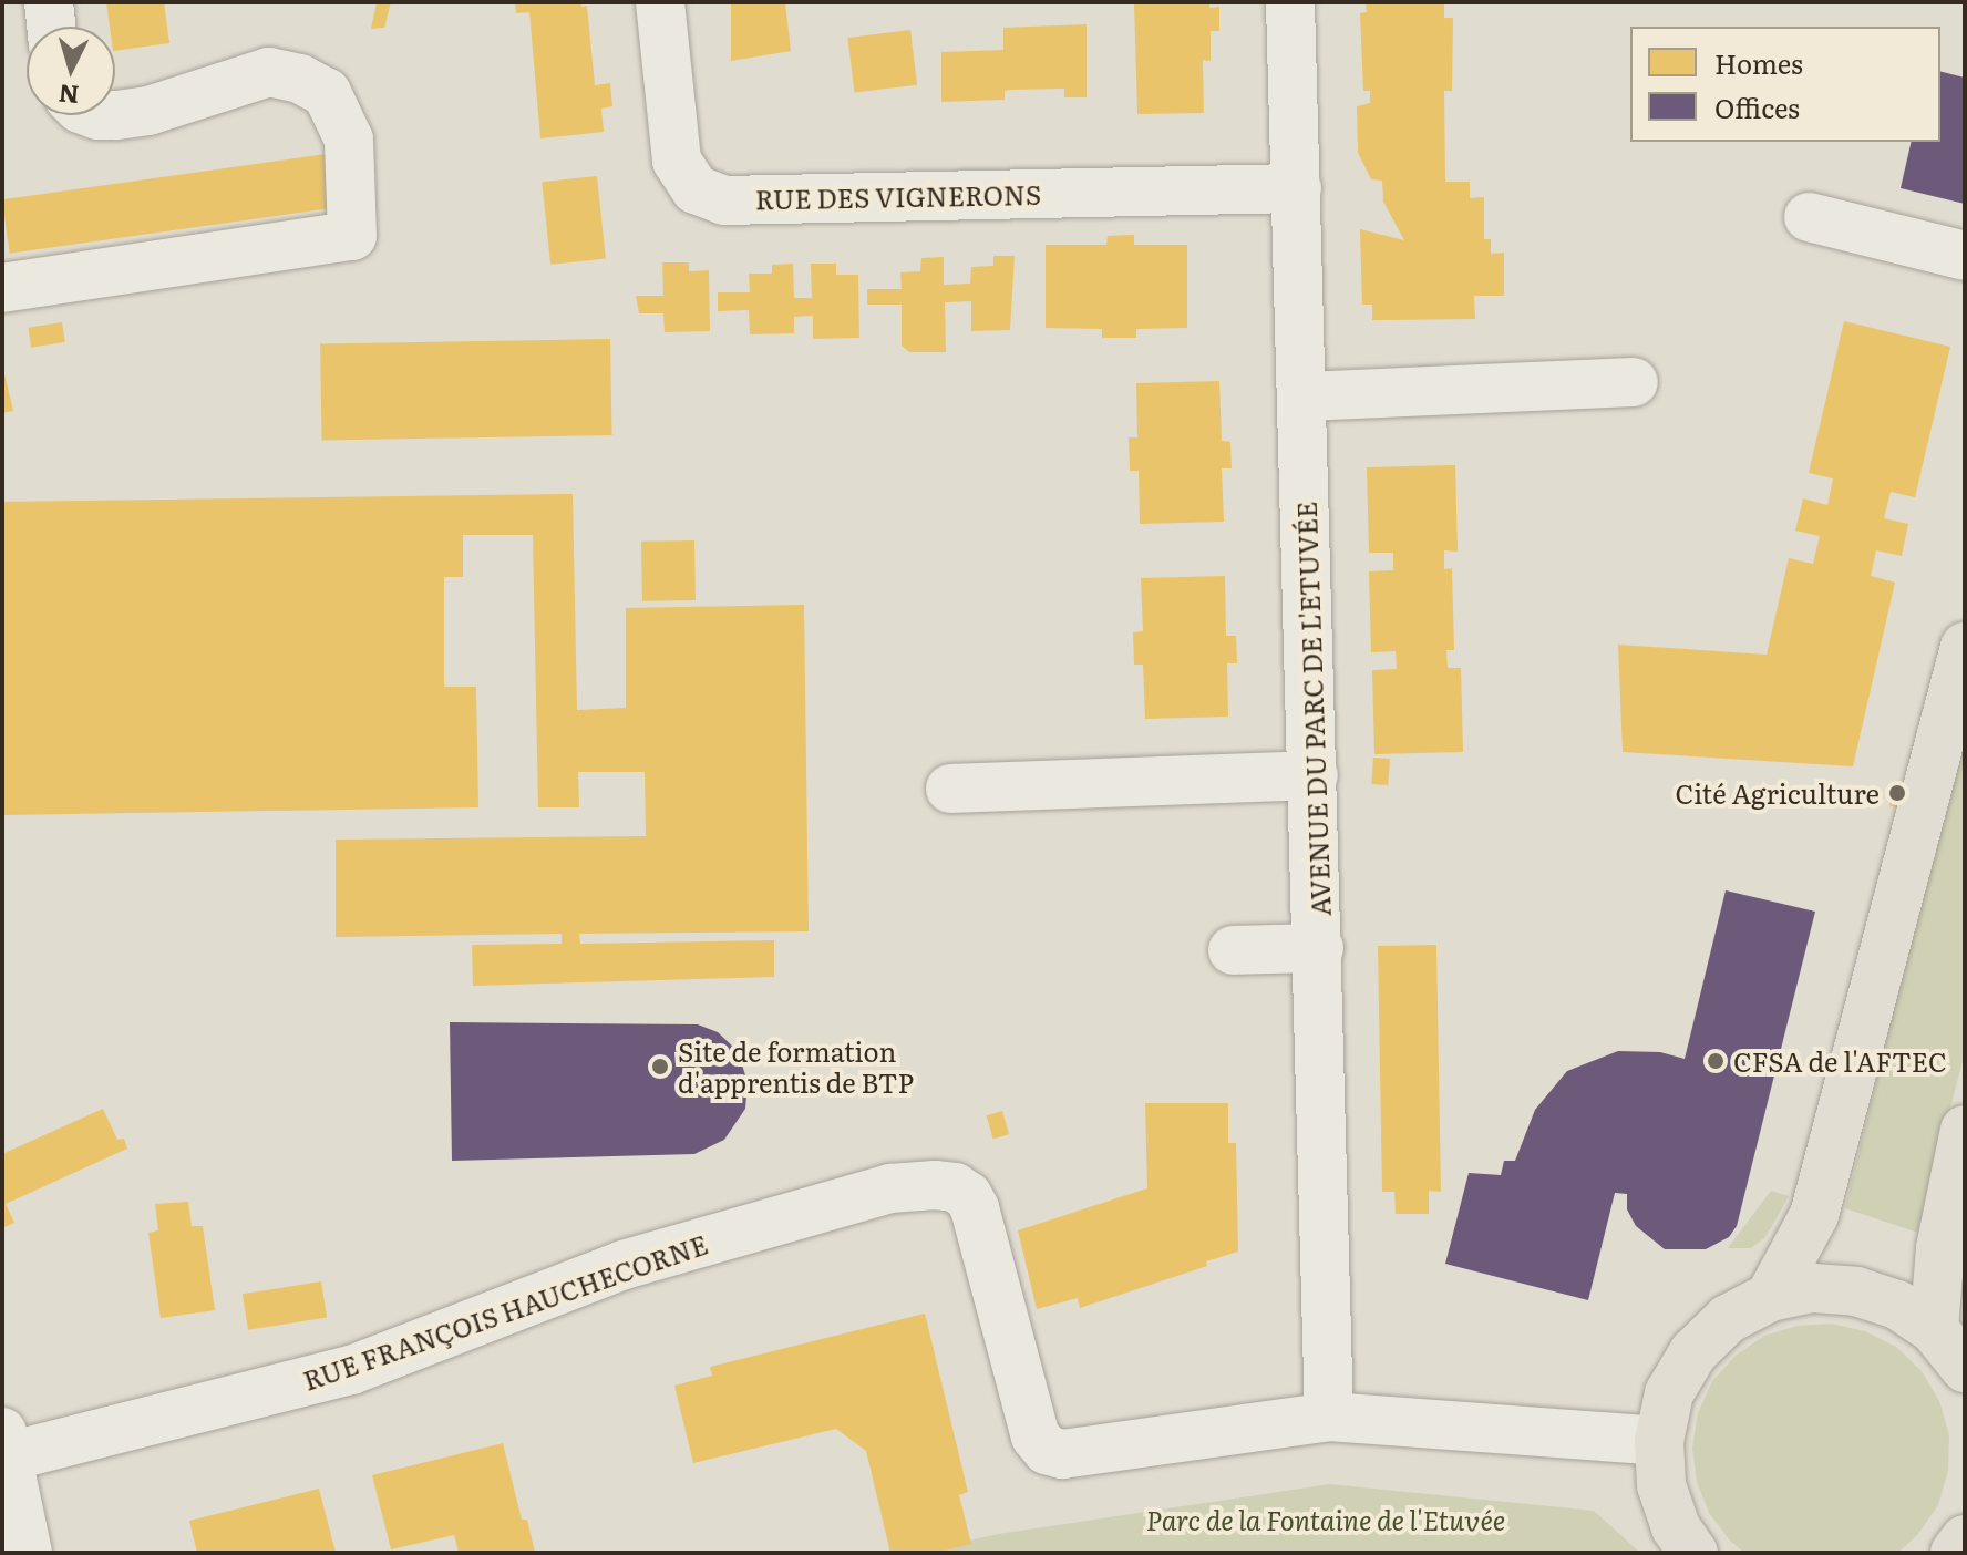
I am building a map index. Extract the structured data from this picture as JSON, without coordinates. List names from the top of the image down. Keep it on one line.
{"streets":{"street":["RUE DES VIGNERONS","AVENUE DU PARC DE L'ETUVÉE","RUE FRANÇOIS HAUCHECORNE"]},"crossings":[["RUE DES VIGNERONS","AVENUE DU PARC DE L'ETUVÉE"],["AVENUE DU PARC DE L'ETUVÉE","RUE FRANÇOIS HAUCHECORNE"]],"parks":["Parc de la Fontaine de l'Etuvée"],"places":["Cité Agriculture","CFSA de l'AFTEC","Site de formation d'apprentis de BTP"],"legend":["Homes","Offices"],"north":"bottom"}
